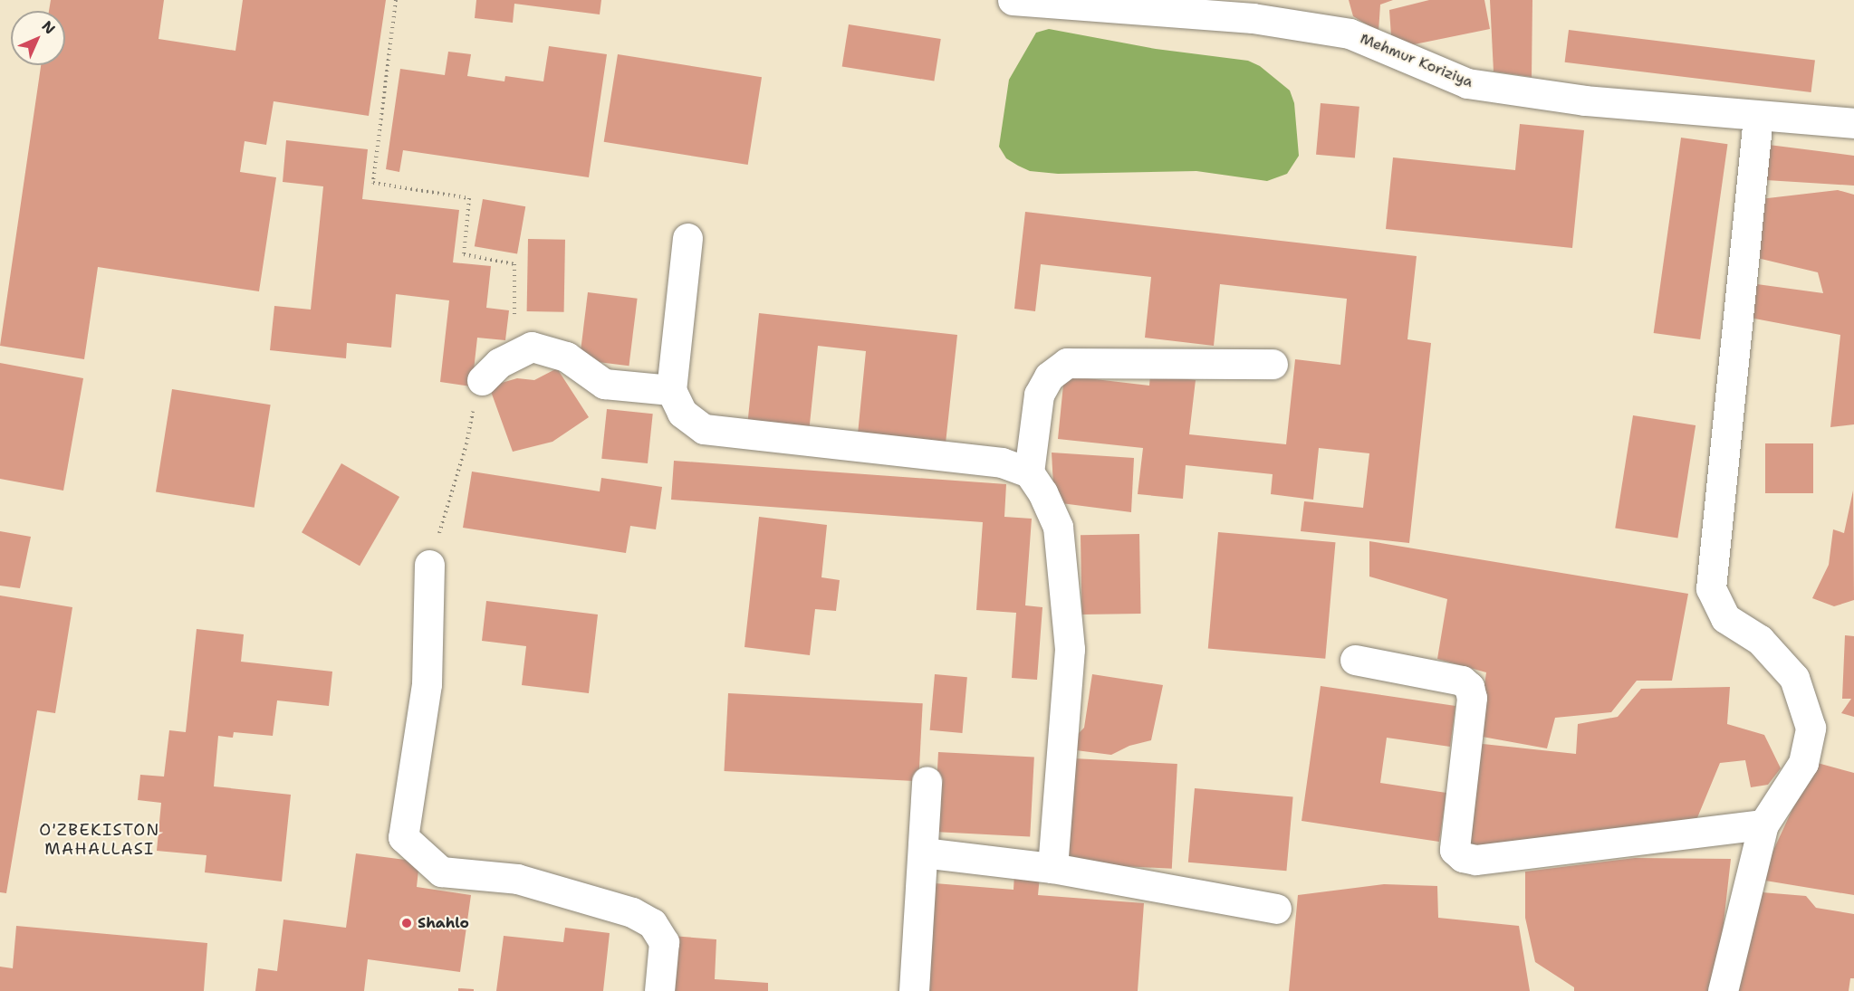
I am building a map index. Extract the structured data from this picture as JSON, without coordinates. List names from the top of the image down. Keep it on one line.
{"streets":{"street":["Mehmur Koriziya"]},"districts":["O'ZBEKISTON MAHALLASI"],"places":["Shahlo"],"north":"top right"}
